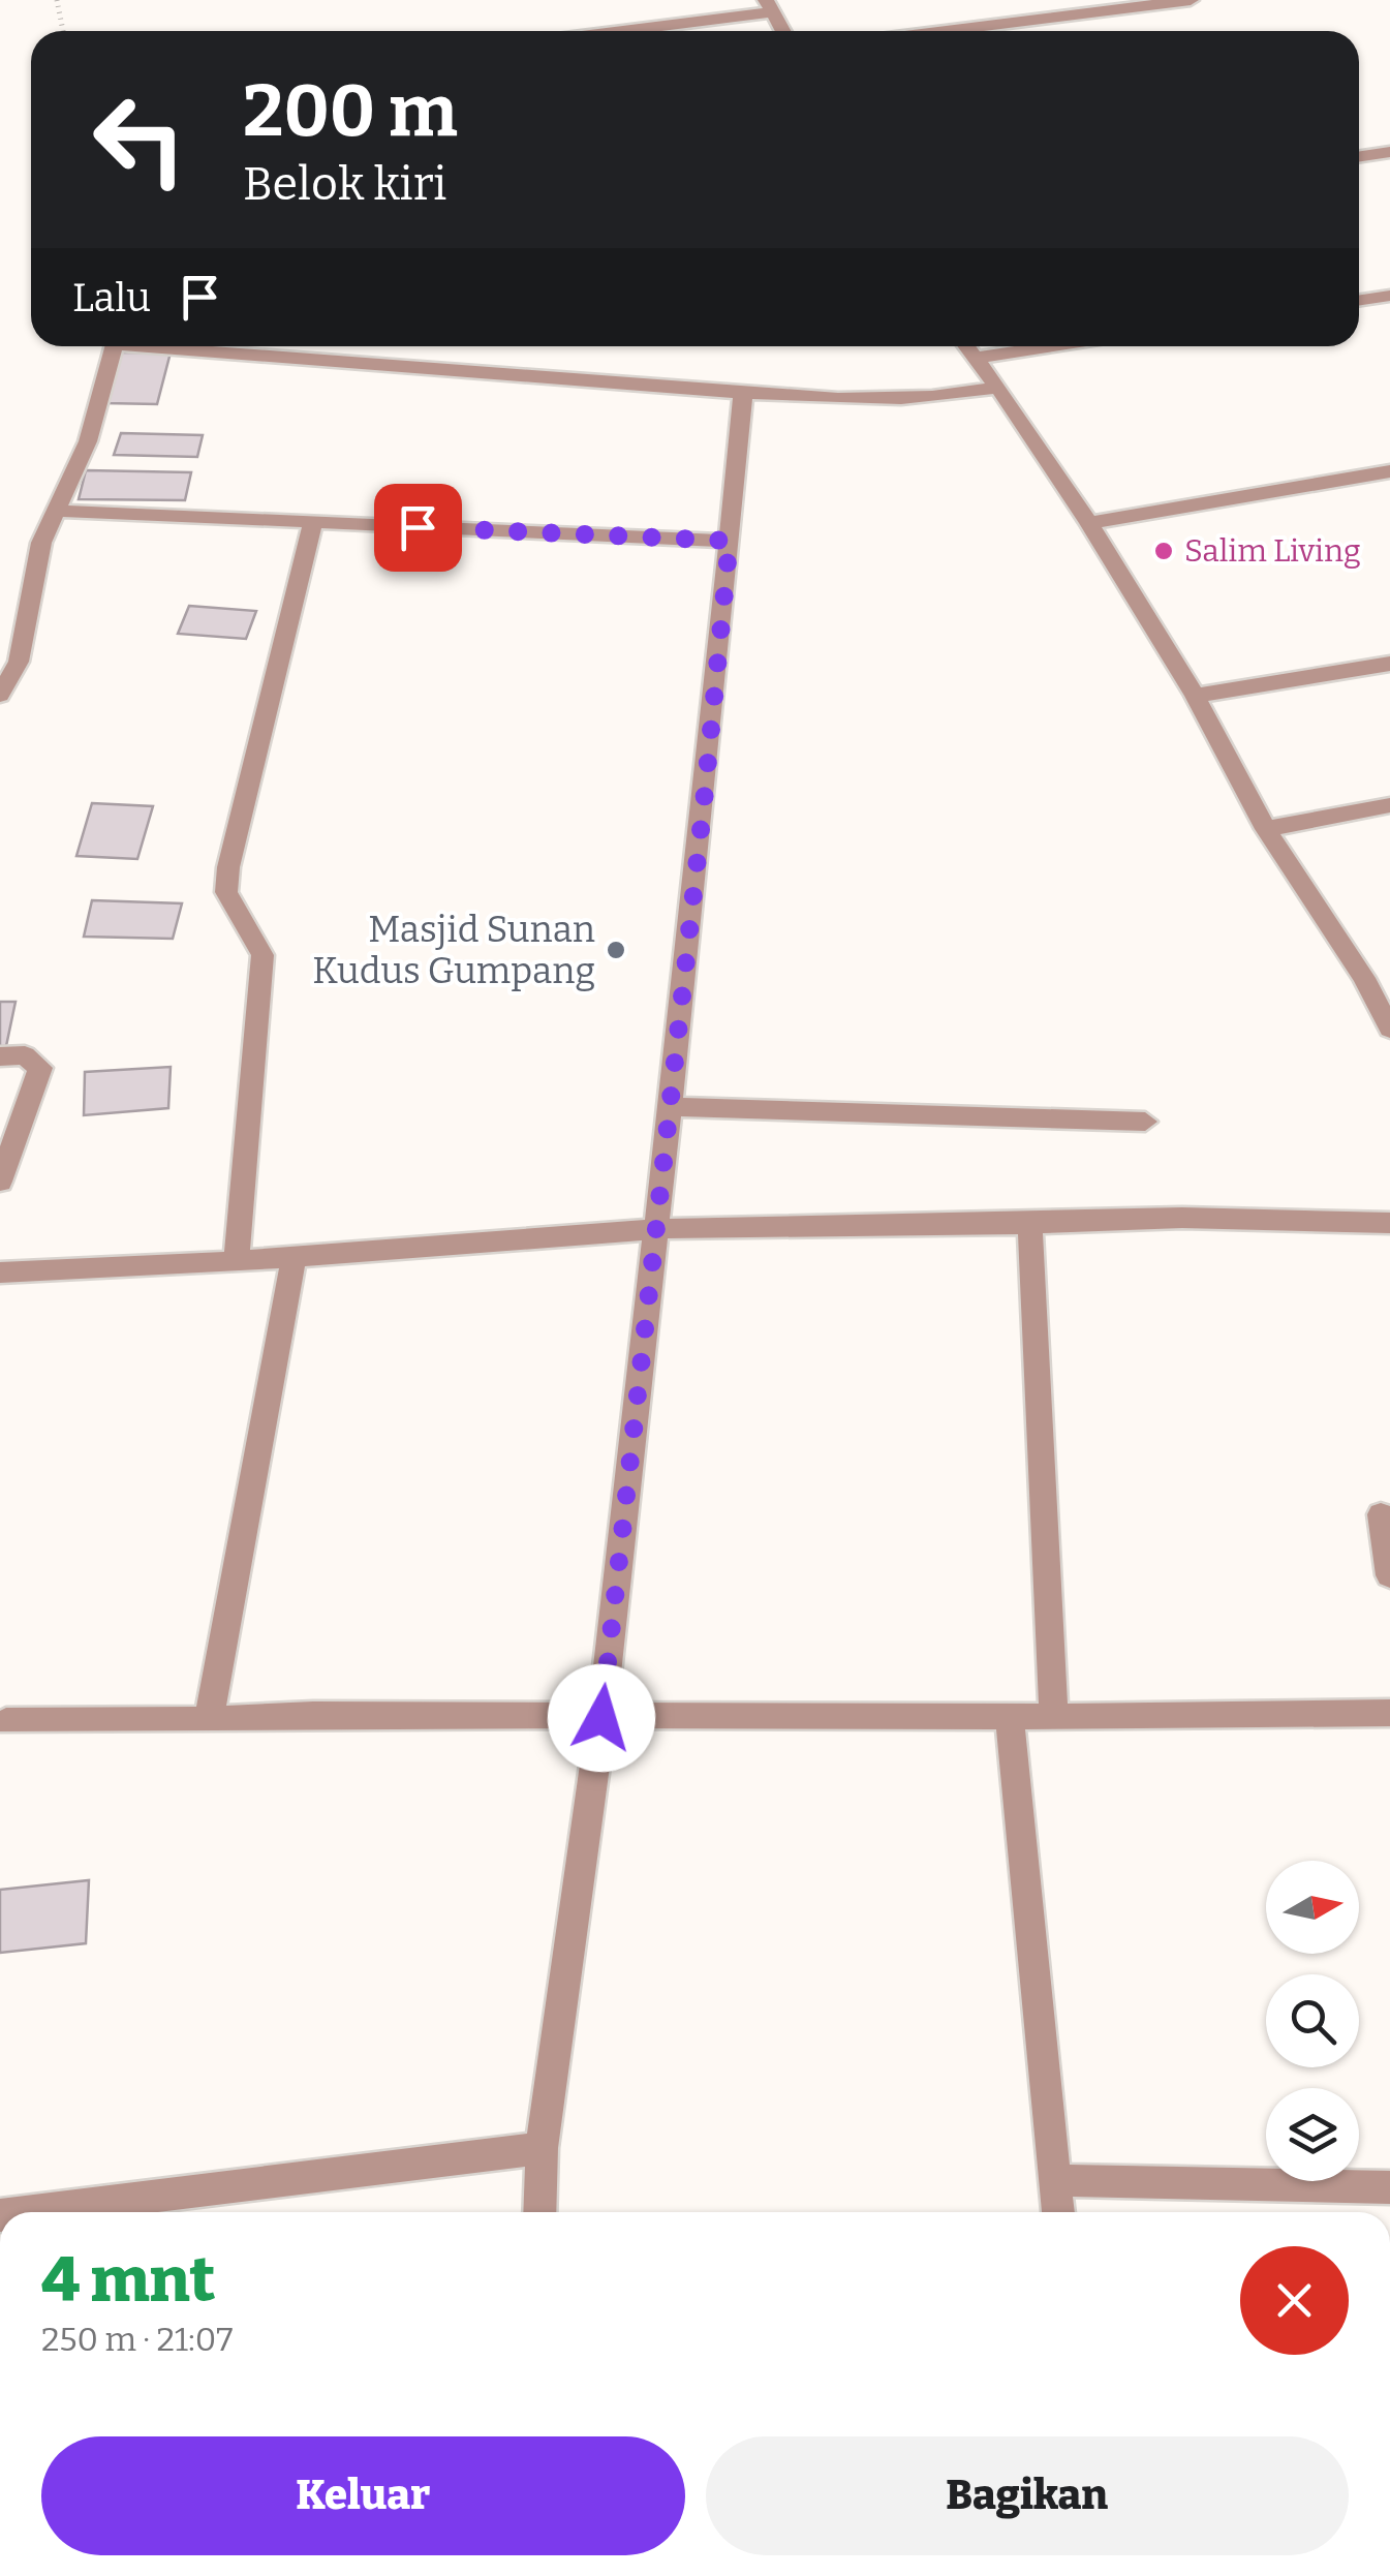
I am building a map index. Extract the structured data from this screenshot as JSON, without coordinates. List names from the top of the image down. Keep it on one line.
{"places":["Salim Living","Masjid Sunan Kudus Gumpang"],"north":"right","page":{"turn":["200 m","Belok kiri"],"then":"Lalu","heading":["4 mnt","250 m · 21:07"],"buttons":["Keluar","Bagikan"]}}
